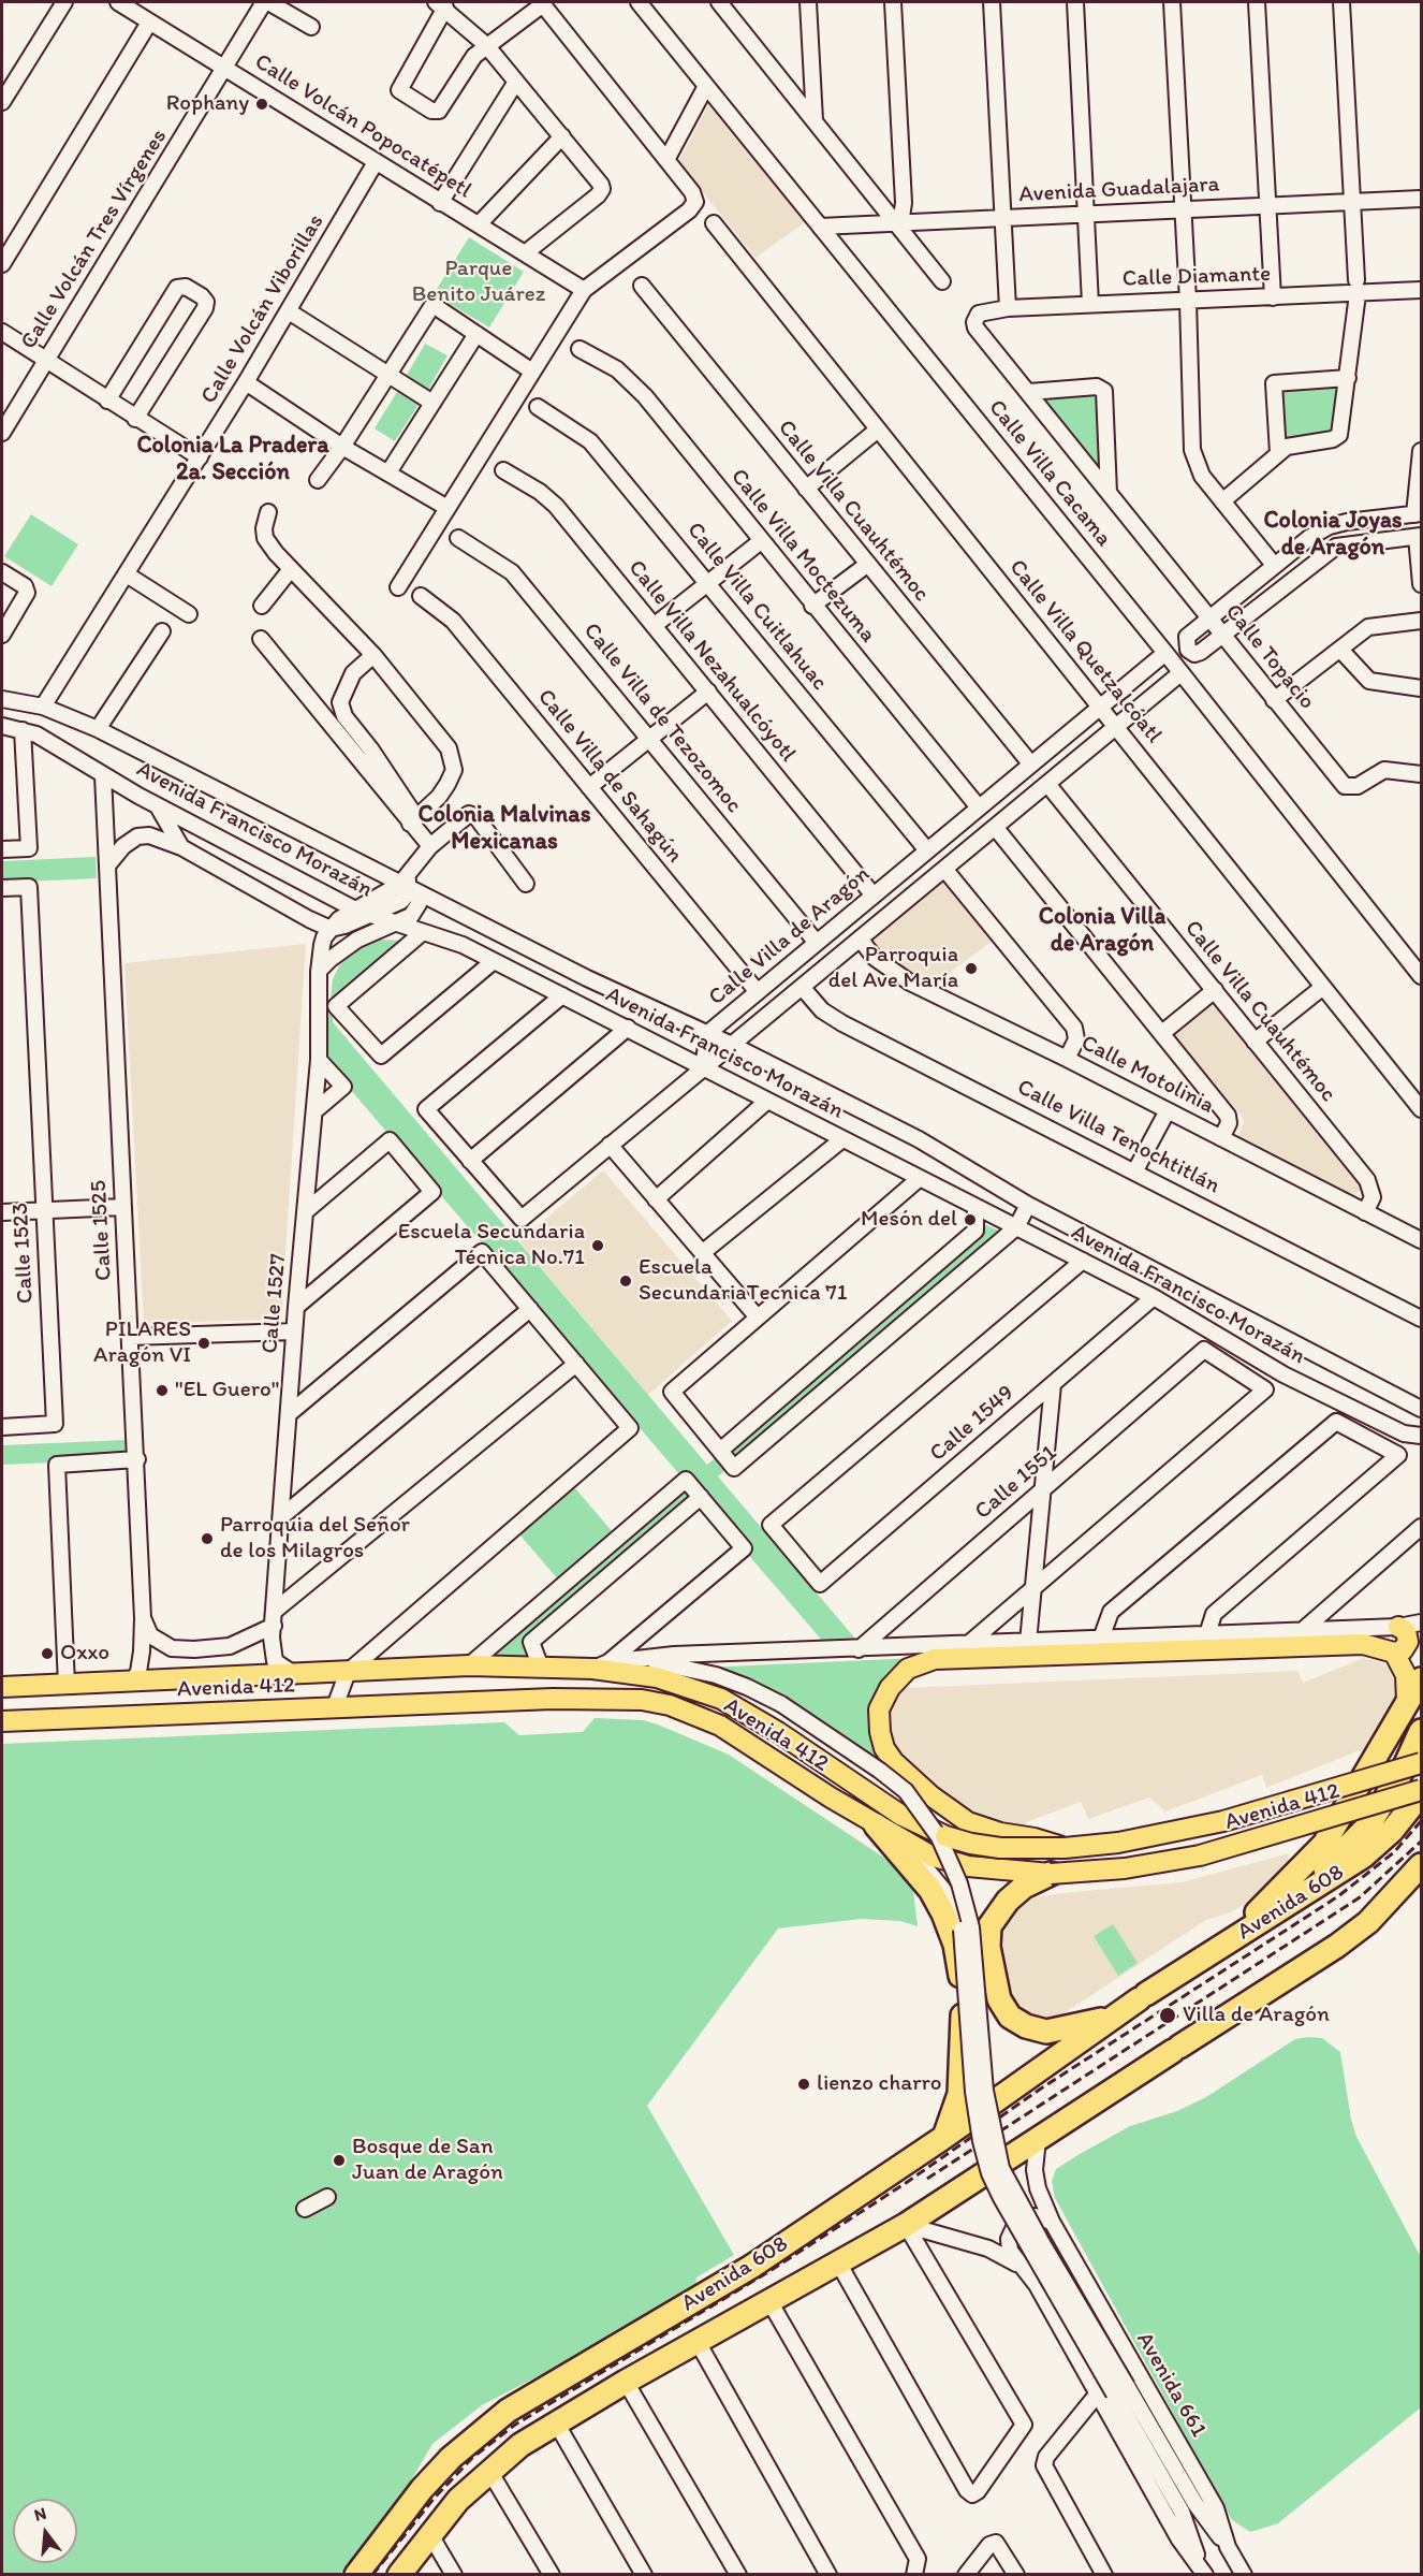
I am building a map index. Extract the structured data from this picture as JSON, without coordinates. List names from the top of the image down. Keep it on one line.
{"streets":{"highway":["Avenida 608"],"main road":["Avenida 412"],"street":["Calle Volcán Popocatépetl","Avenida Guadalajara","Calle Volcán Tres Vírgenes","Calle Diamante","Calle Volcán Viborillas","Calle Villa Cacama","Calle Villa Cuauhtémoc","Calle Villa Moctezuma","Calle Villa Cuitlahuac","Calle Villa Quetzalcóatl","Calle Topacio","Calle Villa Nezahualcóyotl","Calle Villa de Tezozomoc","Calle Villa de Sahagún","Avenida Francisco Morazán","Calle Villa de Aragón","Calle Motolinia","Calle Villa Tenochtitlán","Calle 1525","Calle 1523","Calle 1527","Calle 1549","Calle 1551","Avenida 661"]},"crossings":[["Calle Volcán Popocatépetl","Calle Volcán Tres Vírgenes"],["Calle Volcán Popocatépetl","Calle Volcán Viborillas"],["Avenida Guadalajara","Calle Villa Cacama"],["Calle Diamante","Calle Topacio"],["Calle Volcán Viborillas","Avenida Francisco Morazán"],["Calle Villa Cacama","Calle Villa de Aragón"],["Calle Villa Cuauhtémoc","Calle Villa de Aragón"],["Calle Villa Cuauhtémoc","Calle Motolinia"],["Calle Villa Moctezuma","Calle Villa de Aragón"],["Calle Villa Cuitlahuac","Calle Villa de Aragón"],["Calle Villa Quetzalcóatl","Calle Villa de Aragón"],["Calle Villa Nezahualcóyotl","Calle Villa de Aragón"],["Calle Villa de Tezozomoc","Calle Villa de Aragón"],["Calle Villa de Sahagún","Calle Villa de Aragón"],["Avenida Francisco Morazán","Calle Villa de Aragón"],["Avenida Francisco Morazán","Calle 1525"],["Avenida Francisco Morazán","Calle 1549"],["Calle Villa de Aragón","Calle Motolinia"],["Calle Villa de Aragón","Calle Villa Tenochtitlán"],["Calle 1525","Avenida 412"],["Calle 1527","Avenida 412"],["Calle 1551","Avenida 412"],["Avenida 412","Avenida 608"],["Avenida 608","Avenida 661"]],"districts":["Colonia La Pradera 2a. Sección","Colonia Joyas de Aragón","Colonia Malvinas Mexicanas","Colonia Villa de Aragón"],"parks":["Parque Benito Juárez"],"places":["Rophany","Parroquia del Ave María","Mesón del","Escuela Secundaria Técnica No.71","Escuela SecundariaTecnica 71","PILARES Aragón VI","\"EL Guero\"","Parroquia del Señor de los Milagros","Oxxo","Villa de Aragón","lienzo charro","Bosque de San Juan de Aragón"],"north":"top"}
